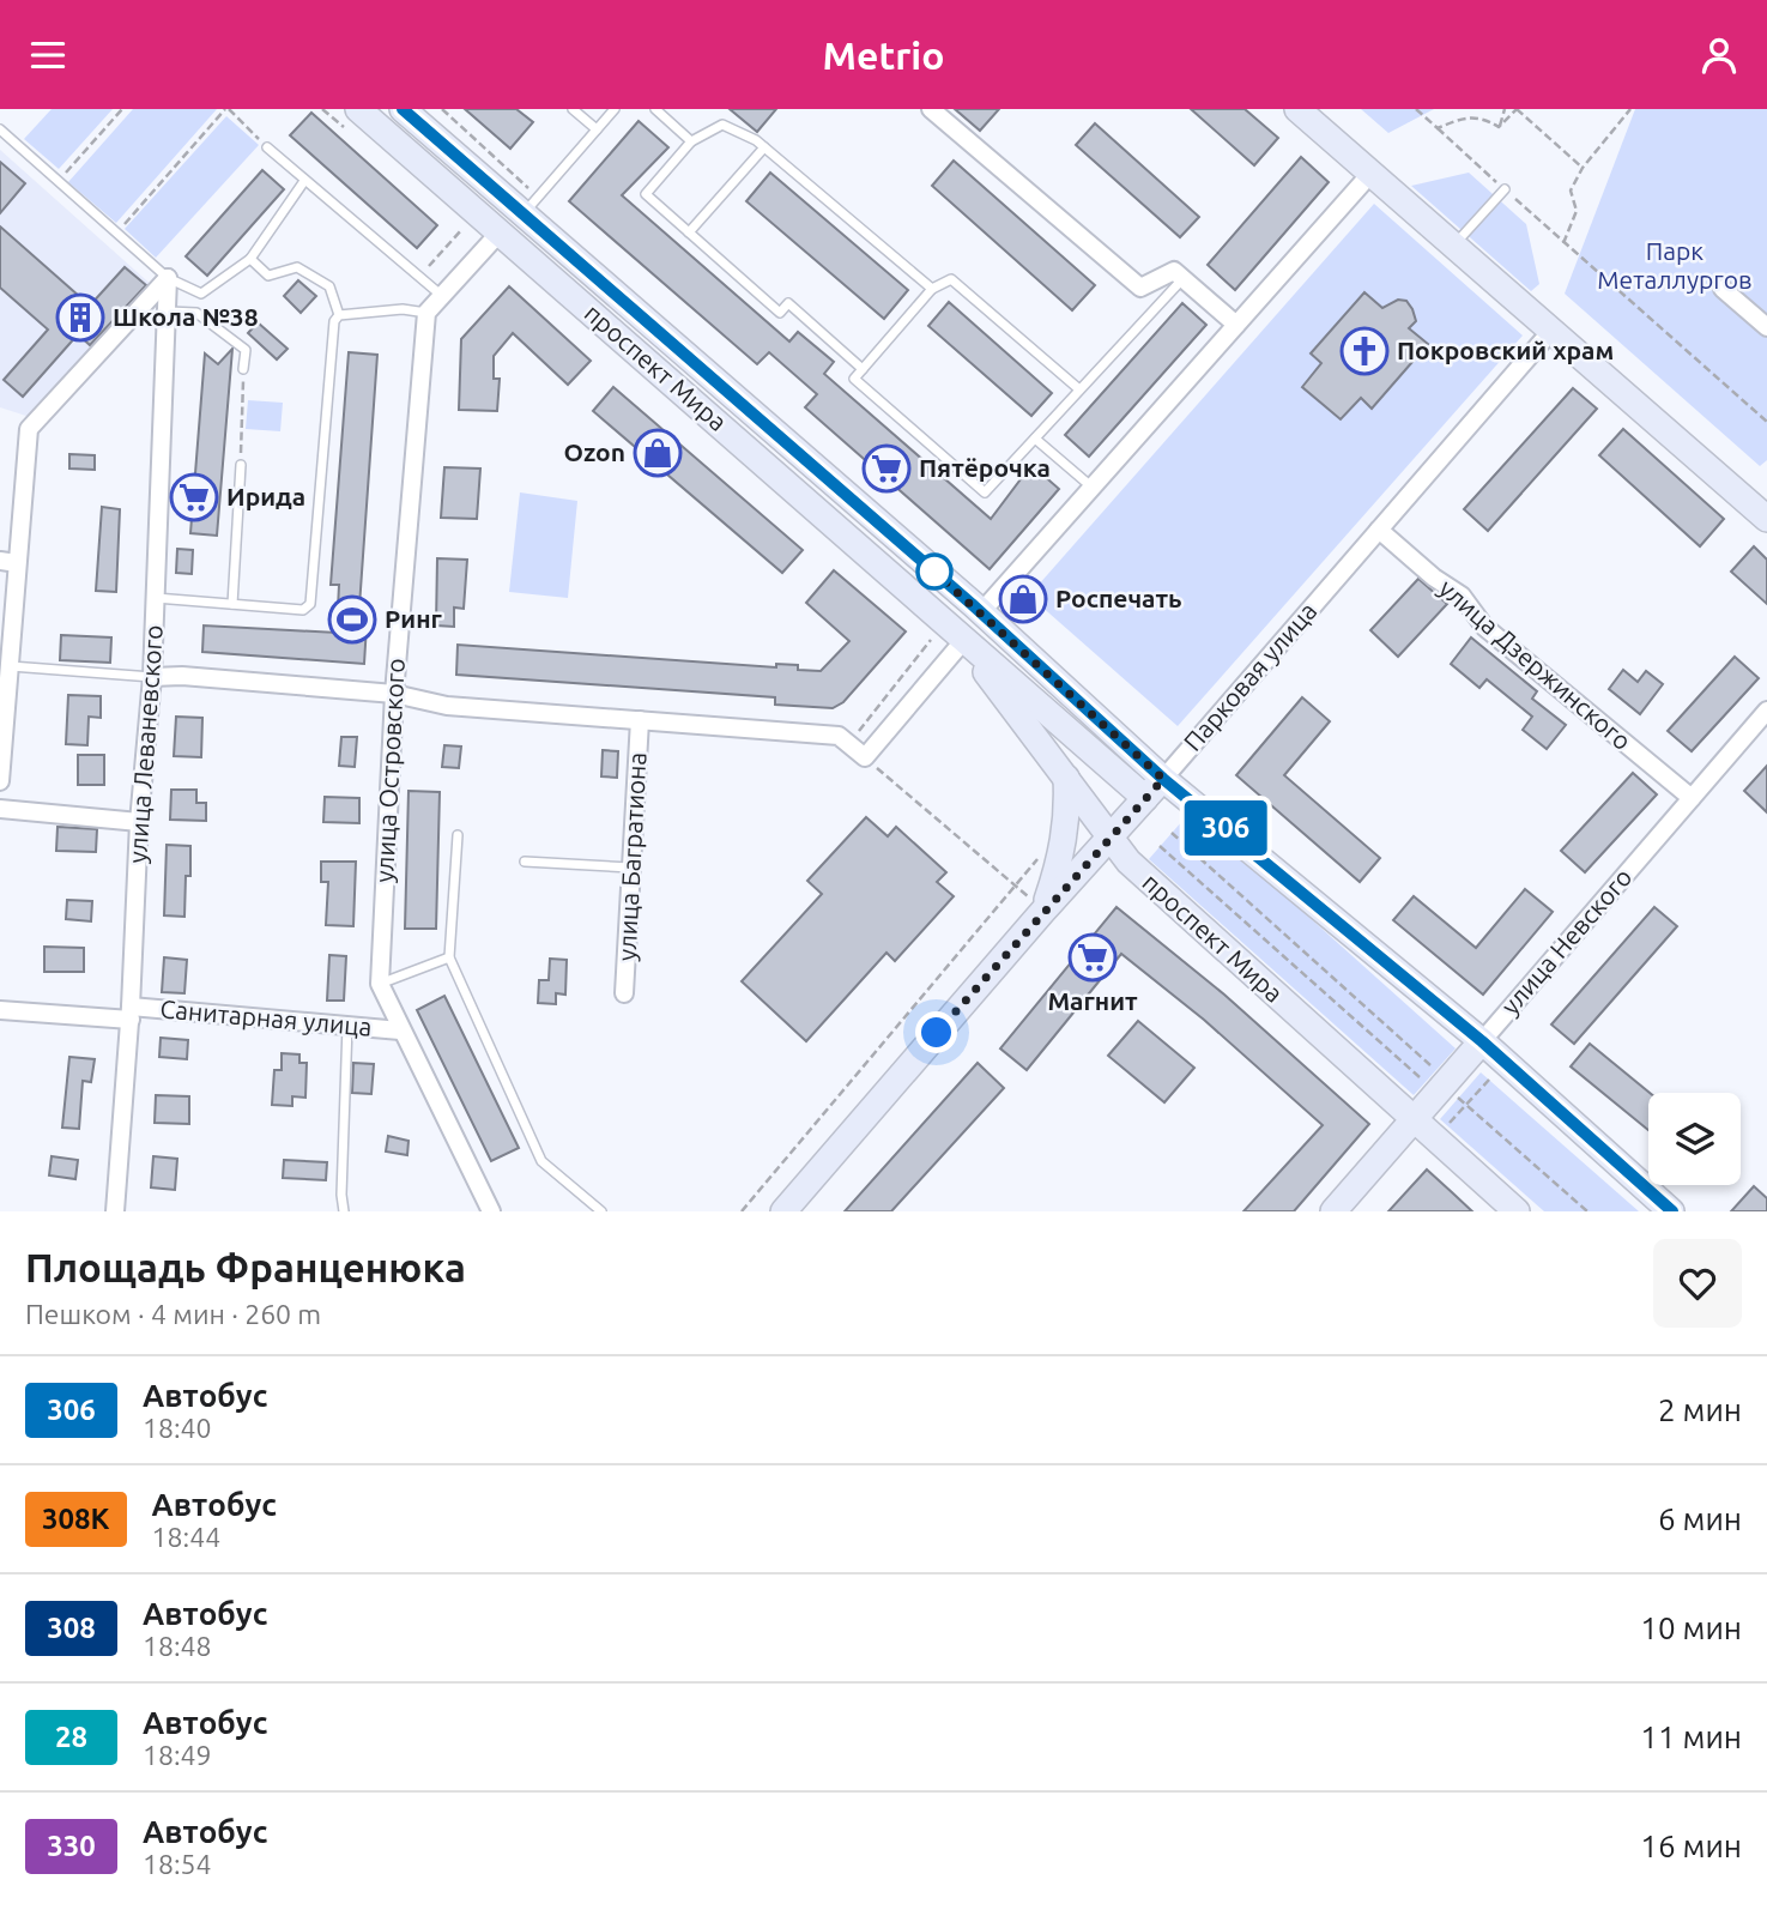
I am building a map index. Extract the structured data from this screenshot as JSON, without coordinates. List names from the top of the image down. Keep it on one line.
{"streets":{"main road":["проспект Мира","Парковая улица","улица Невского"],"street":["улица Дзержинского","улица Леваневского","улица Островского","улица Багратиона","Санитарная улица"]},"crossings":[["проспект Мира","Парковая улица"],["проспект Мира","улица Невского"],["улица Дзержинского","Парковая улица"],["улица Дзержинского","улица Невского"],["улица Леваневского","Санитарная улица"],["улица Островского","Санитарная улица"]],"parks":["Парк Металлургов"],"places":{"building":["Школа №38"],"church":["Покровский храм"],"shop":["Ozon","Роспечать"],"supermarket":["Пятёрочка","Ирида","Магнит"],"sports":["Ринг"]},"lines":["bus line 306"],"page":{"header":"Metrio","on_map":"306","heading":["Площадь Франценюка","Пешком · 4 мин · 260 m"],"list":[{"mark":"306","name":"Автобус","note":"18:40","value":"2 мин"},{"mark":"308К","name":"Автобус","note":"18:44","value":"6 мин"},{"mark":"308","name":"Автобус","note":"18:48","value":"10 мин"},{"mark":"28","name":"Автобус","note":"18:49","value":"11 мин"},{"mark":"330","name":"Автобус","note":"18:54","value":"16 мин"}]}}
